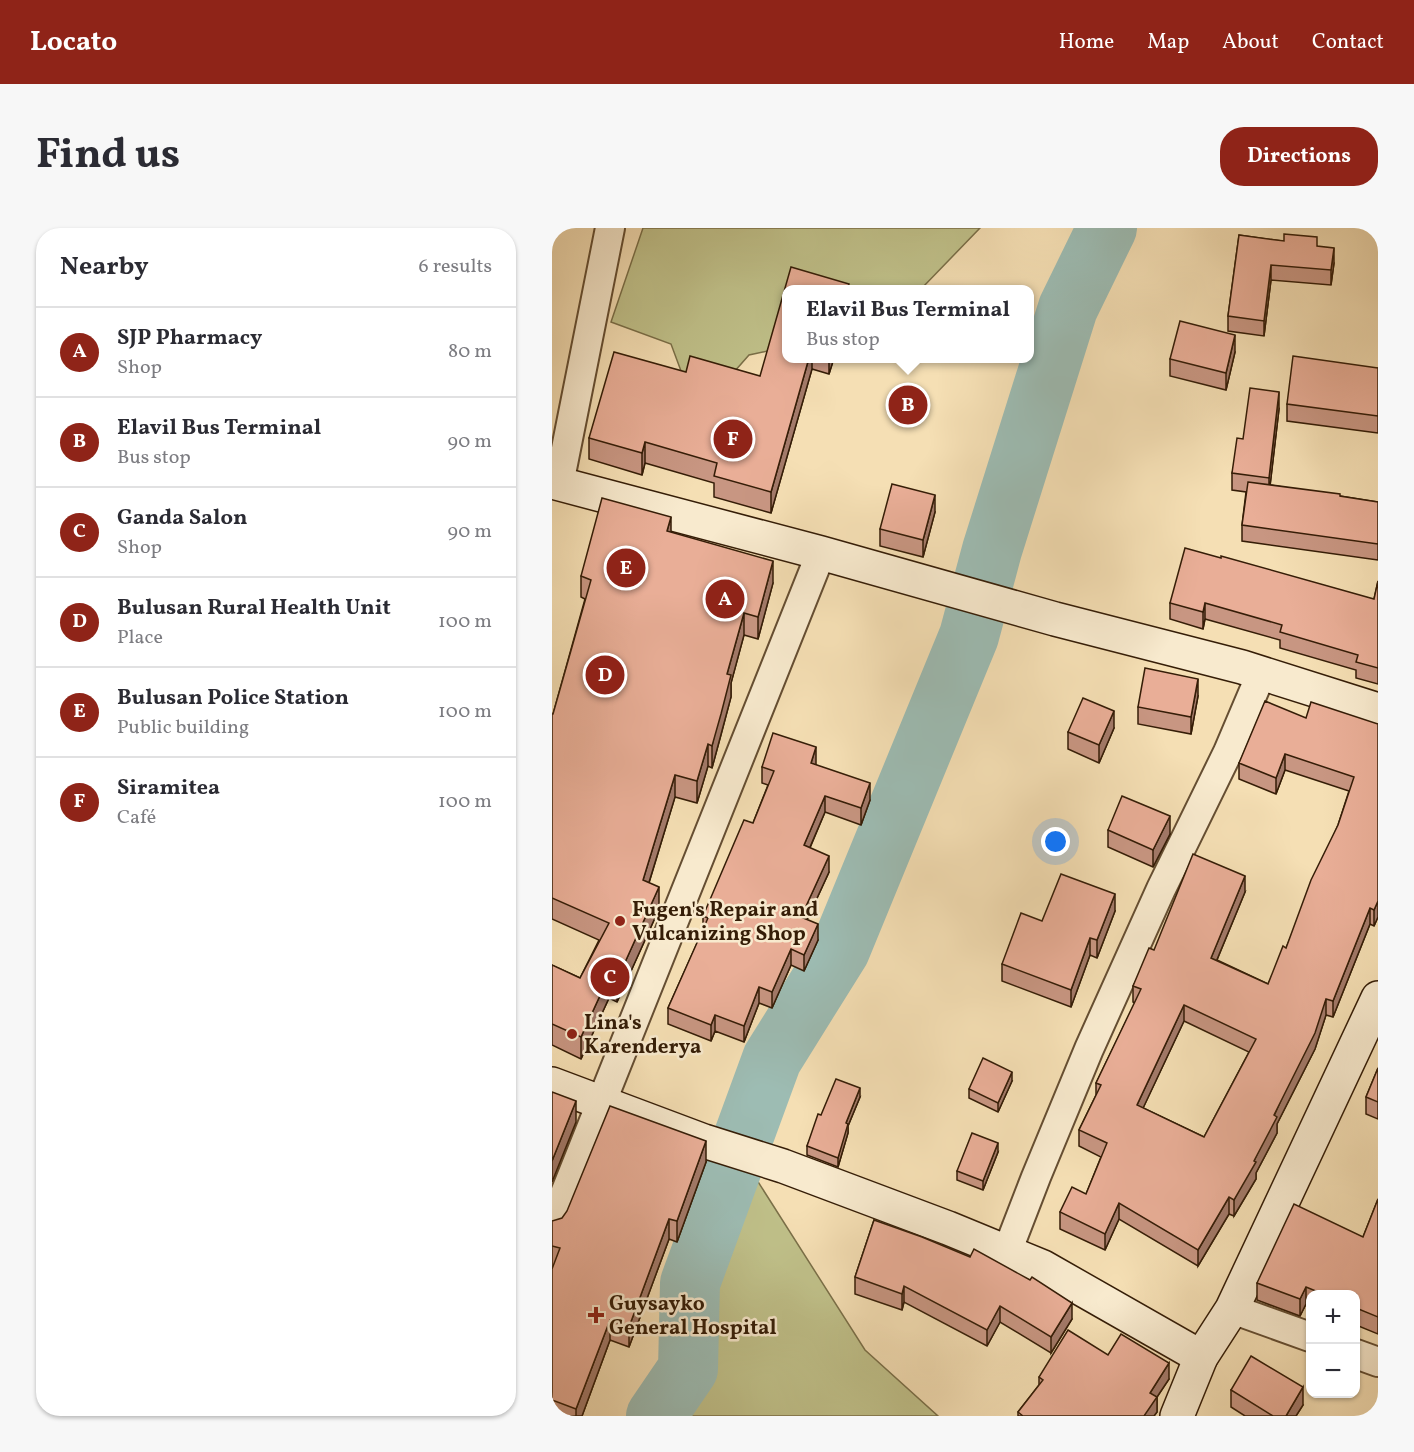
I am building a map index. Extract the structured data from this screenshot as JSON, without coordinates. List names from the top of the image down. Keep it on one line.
{"places":{"other":["Fugen's Repair and Vulcanizing Shop","Lina's Karenderya"],"health":["Guysayko General Hospital"]},"page":{"header":"Locato","nav":["Home","Map","About","Contact"],"title":"Find us","buttons":"Directions","heading":["Nearby","6 results"],"popup":["Elavil Bus Terminal","Bus stop"],"list":[{"mark":"A","name":"SJP Pharmacy","note":"Shop","value":"80 m"},{"mark":"B","name":"Elavil Bus Terminal","note":"Bus stop","value":"90 m"},{"mark":"C","name":"Ganda Salon","note":"Shop","value":"90 m"},{"mark":"D","name":"Bulusan Rural Health Unit","note":"Place","value":"100 m"},{"mark":"E","name":"Bulusan Police Station","note":"Public building","value":"100 m"},{"mark":"F","name":"Siramitea","note":"Café","value":"100 m"}],"pins":["B","F","E","A","D","C"],"map_buttons":["+","−"]}}
